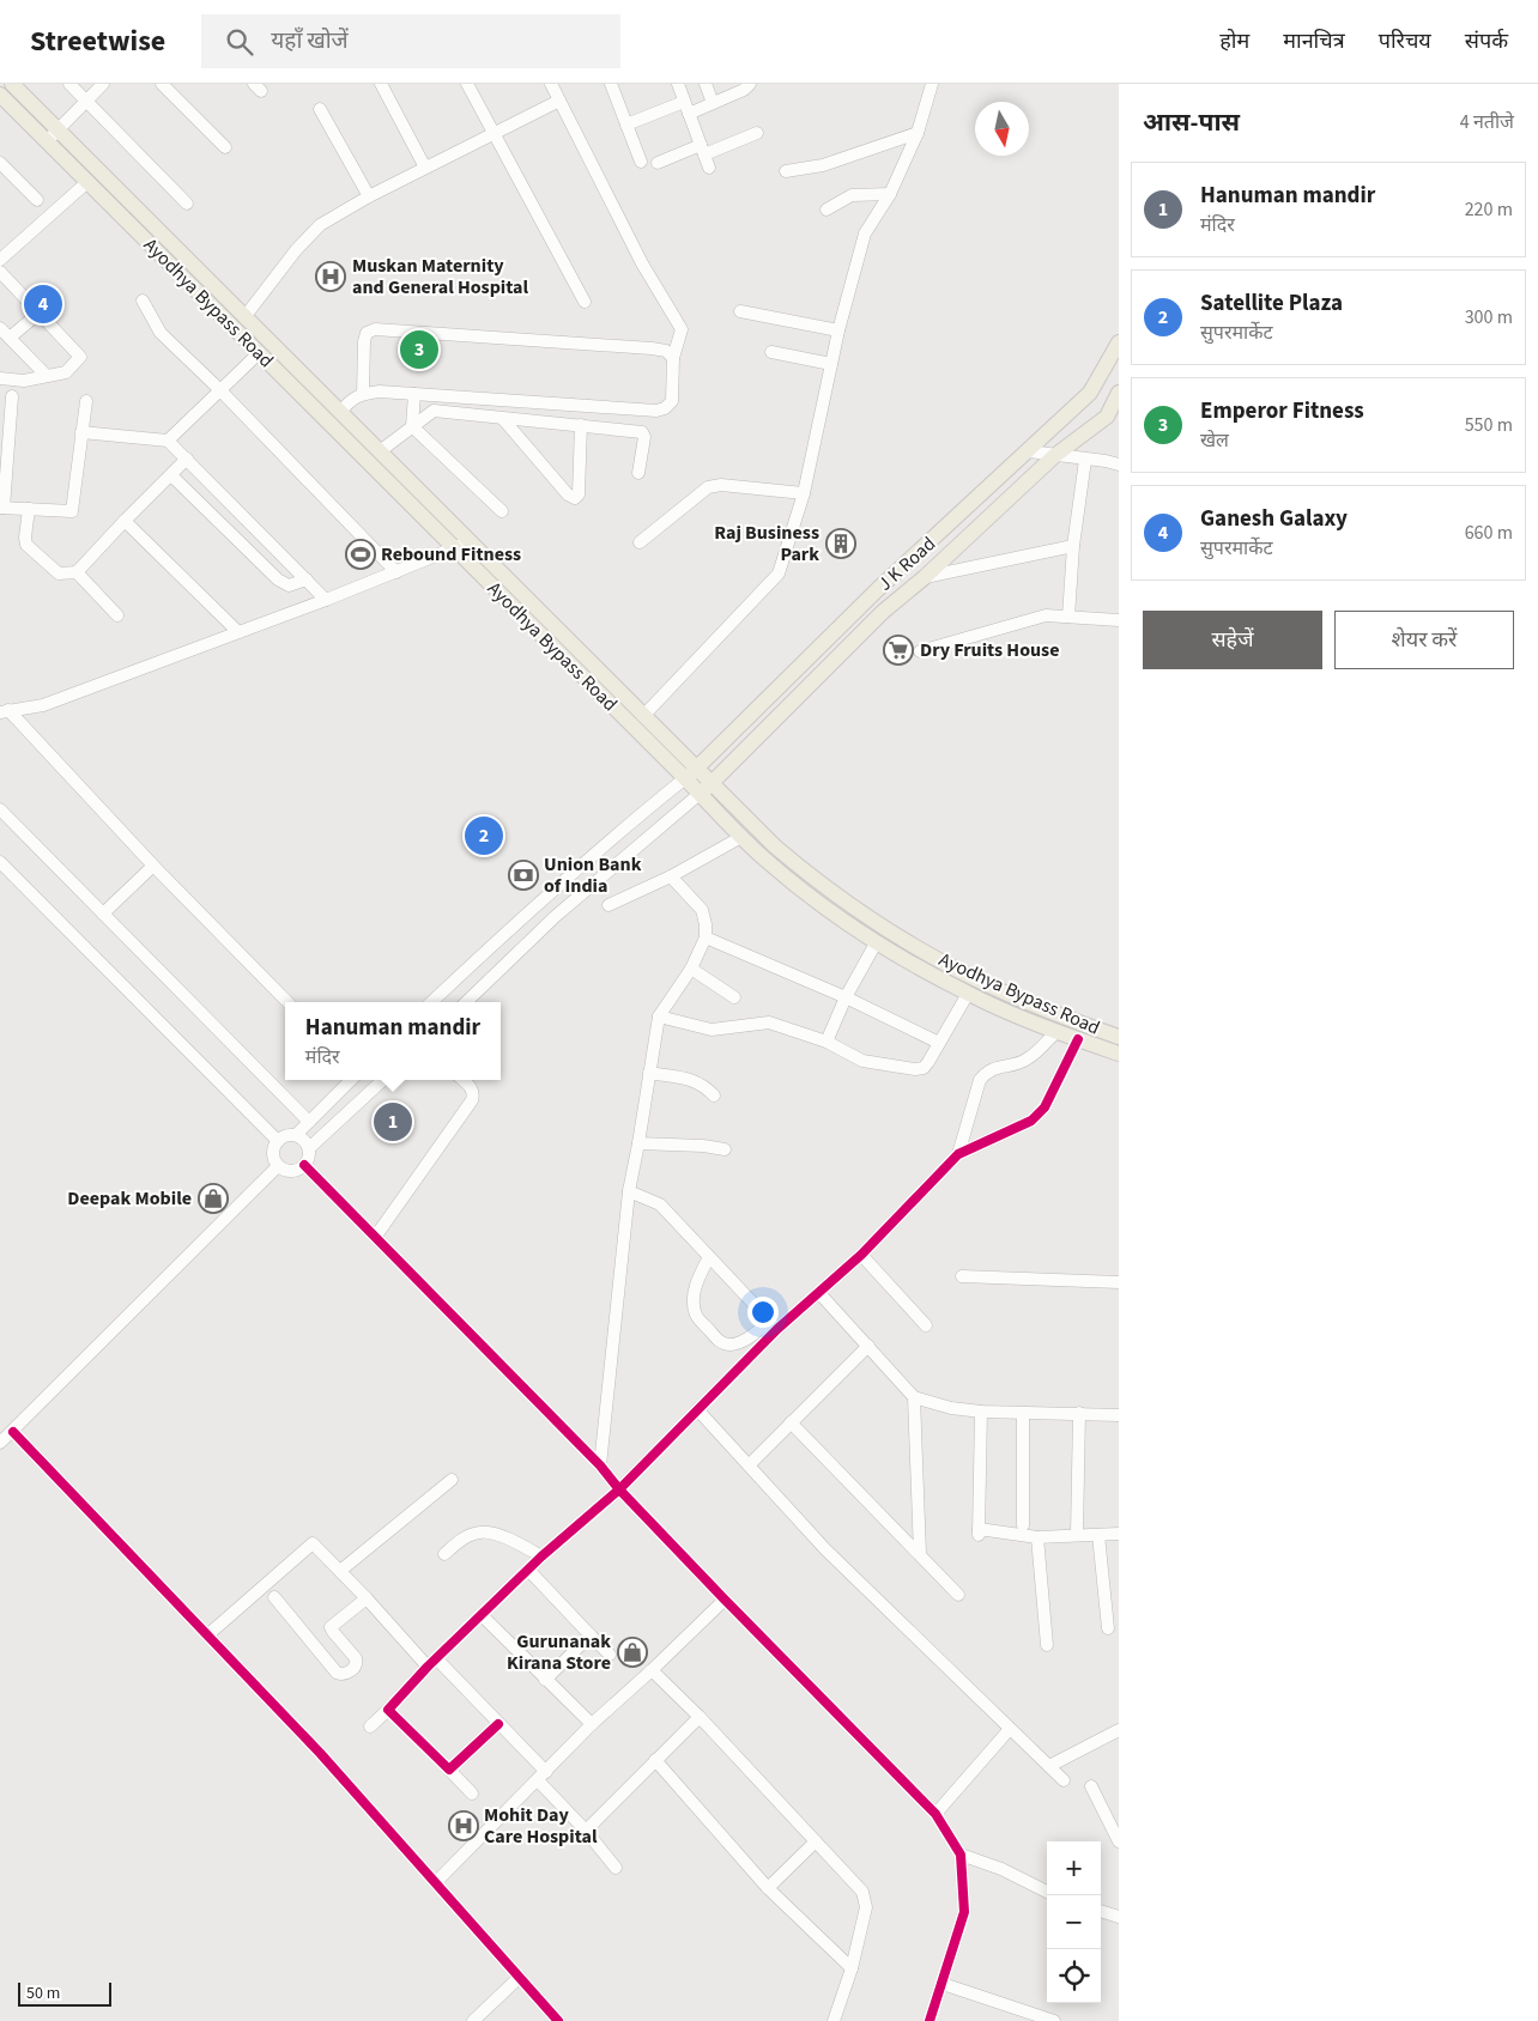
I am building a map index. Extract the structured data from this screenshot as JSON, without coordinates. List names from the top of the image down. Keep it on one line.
{"streets":{"main road":["Ayodhya Bypass Road","J K Road"]},"crossings":[["Ayodhya Bypass Road","J K Road"]],"places":{"hospital":["Muskan Maternity and General Hospital","Mohit Day Care Hospital"],"building":["Raj Business Park"],"sports":["Rebound Fitness"],"supermarket":["Dry Fruits House"],"bank":["Union Bank of India"],"shop":["Deepak Mobile","Gurunanak Kirana Store"]},"scale_bar":"50 m","north":"bottom","page":{"header":"Streetwise","search":"यहाँ खोजें","nav":["होम","मानचित्र","परिचय","संपर्क"],"heading":["आस-पास","4 नतीजे"],"list":[{"mark":"1","name":"Hanuman mandir","note":"मंदिर","value":"220 m"},{"mark":"2","name":"Satellite Plaza","note":"सुपरमार्केट","value":"300 m"},{"mark":"3","name":"Emperor Fitness","note":"खेल","value":"550 m"},{"mark":"4","name":"Ganesh Galaxy","note":"सुपरमार्केट","value":"660 m"}],"pins":["4","3","2","1"],"buttons":["सहेजें","शेयर करें"],"popup":["Hanuman mandir","मंदिर"],"map_buttons":["+","−"],"scale":"50 m"}}
